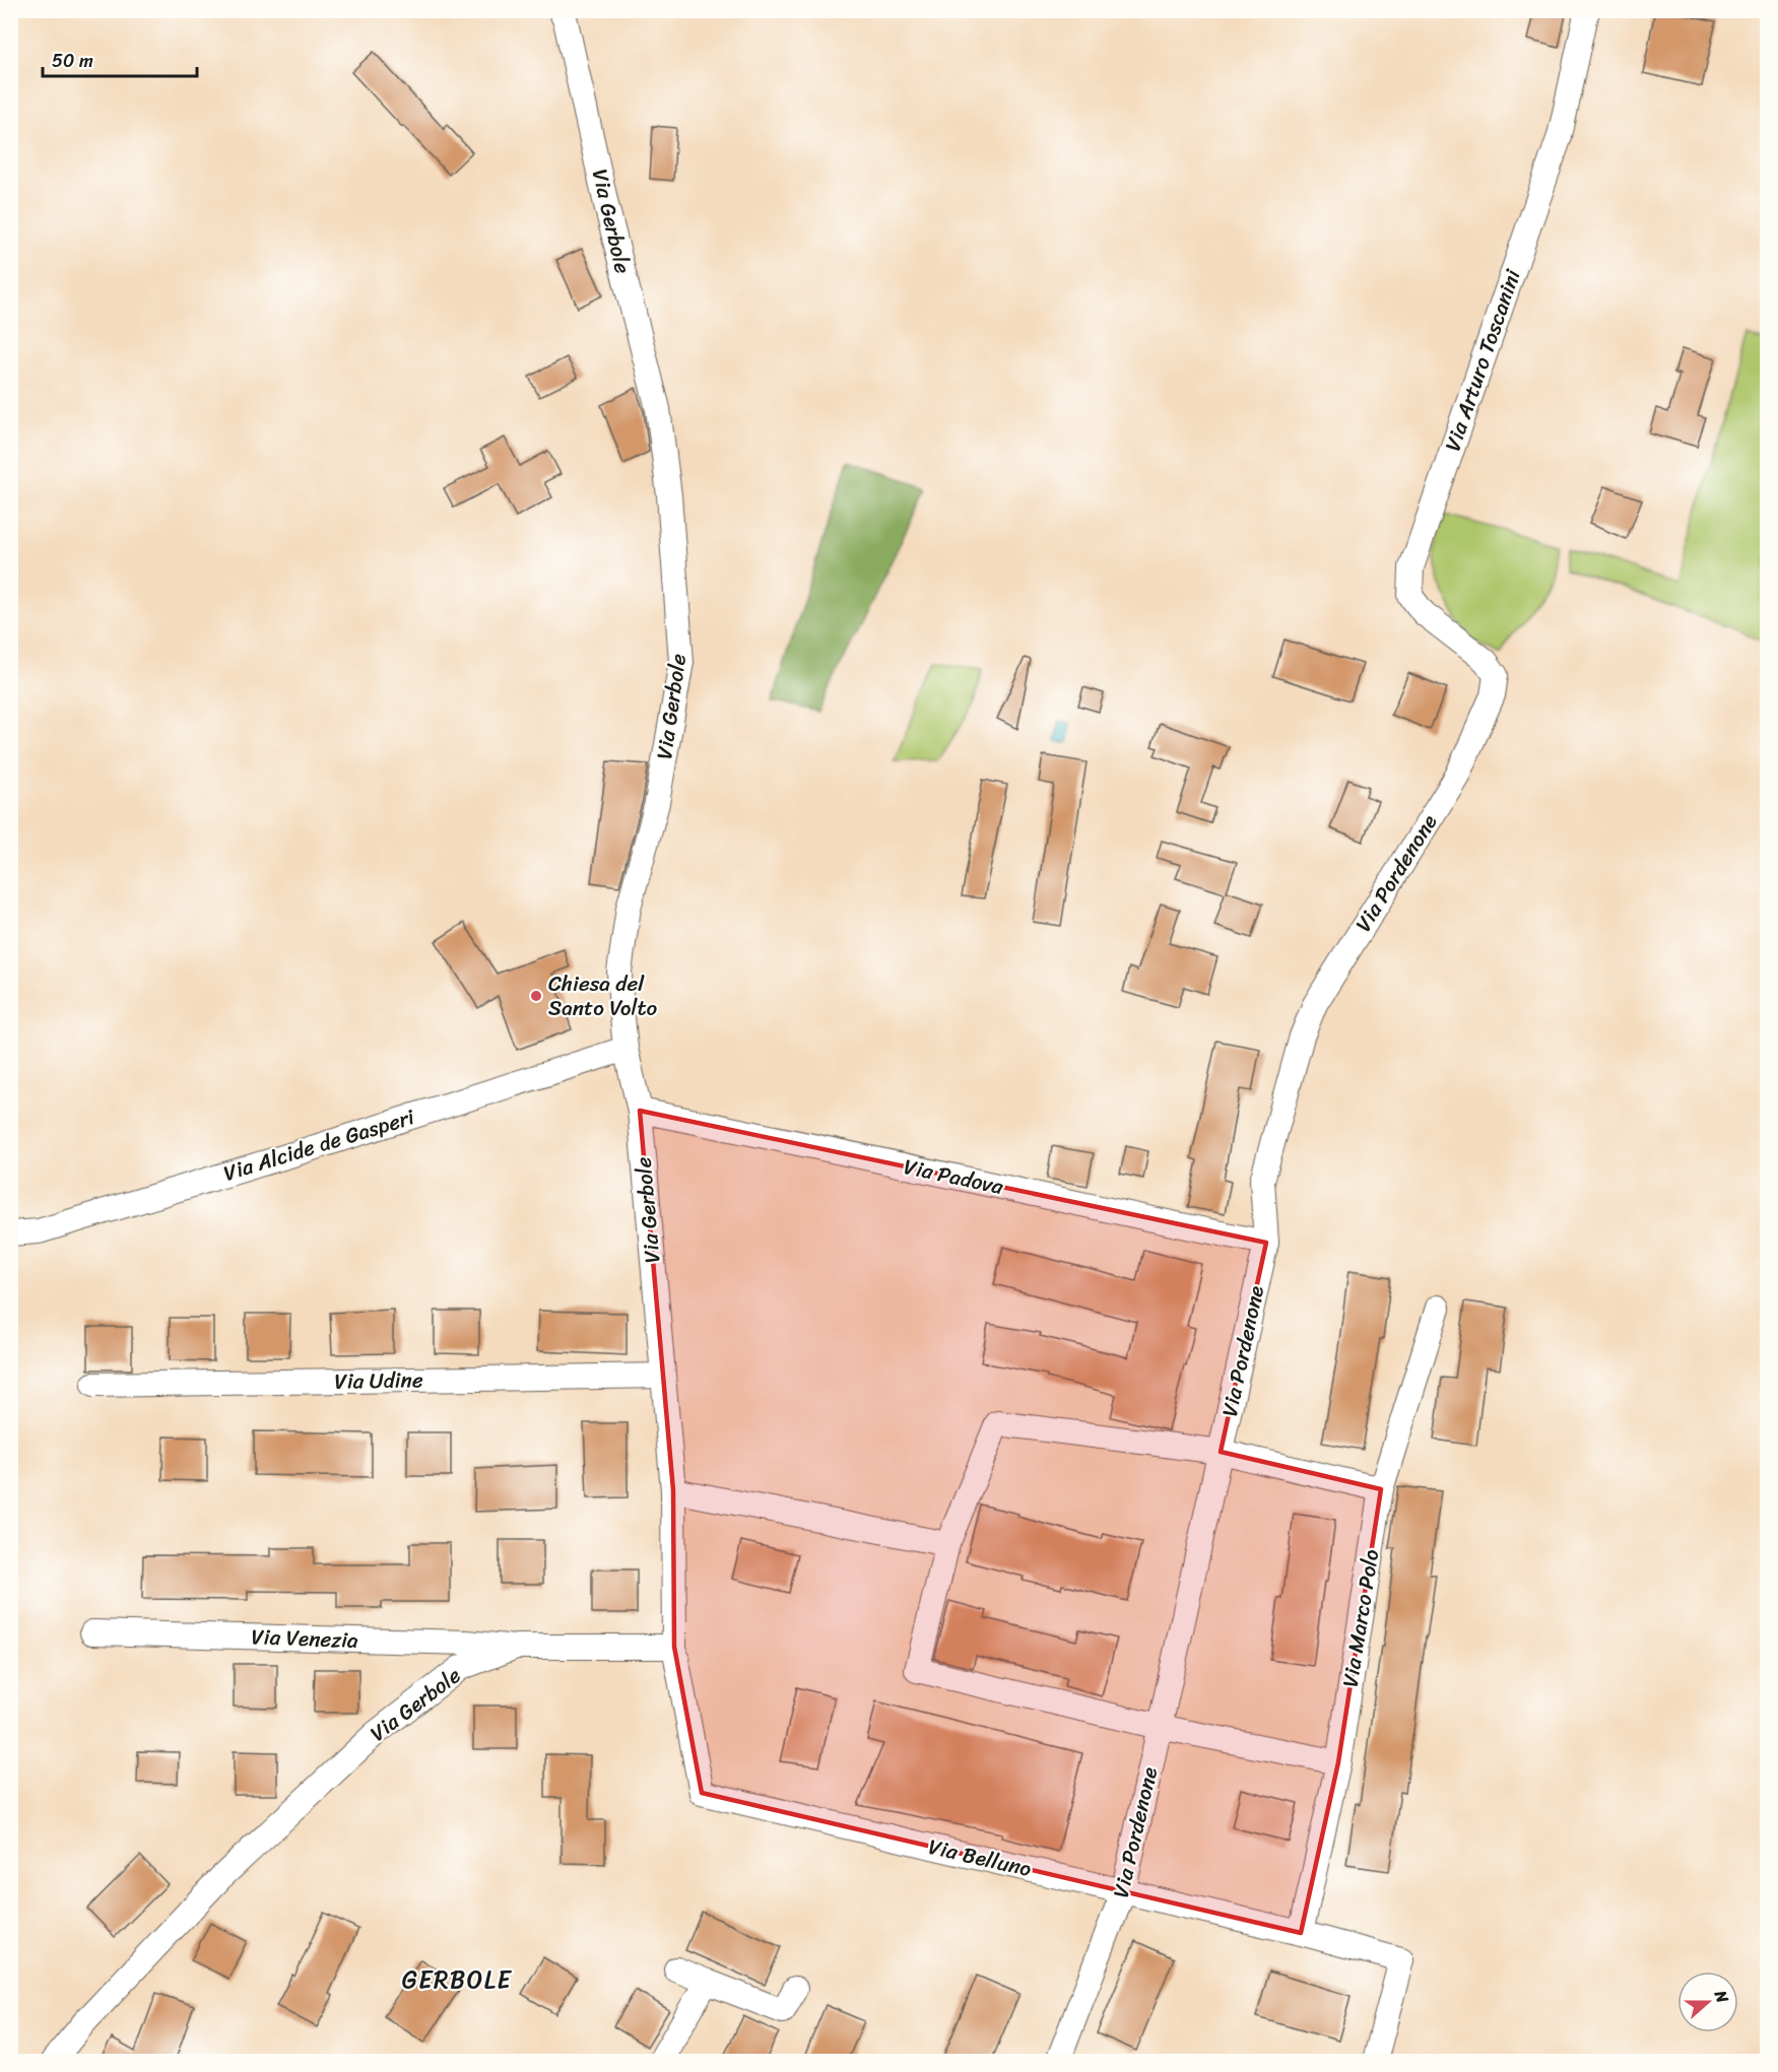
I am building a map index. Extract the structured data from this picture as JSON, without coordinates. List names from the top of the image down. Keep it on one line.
{"streets":{"street":["Via Gerbole","Via Arturo Toscanini","Via Pordenone","Via Alcide de Gasperi","Via Padova","Via Udine","Via Marco Polo","Via Venezia","Via Belluno"]},"crossings":[["Via Gerbole","Via Alcide de Gasperi"],["Via Gerbole","Via Padova"],["Via Gerbole","Via Udine"],["Via Gerbole","Via Venezia"],["Via Gerbole","Via Belluno"],["Via Arturo Toscanini","Via Pordenone"],["Via Pordenone","Via Padova"],["Via Pordenone","Via Belluno"],["Via Marco Polo","Via Belluno"]],"districts":["GERBOLE"],"places":["Chiesa del Santo Volto"],"scale_bar":"50 m","north":"right"}
